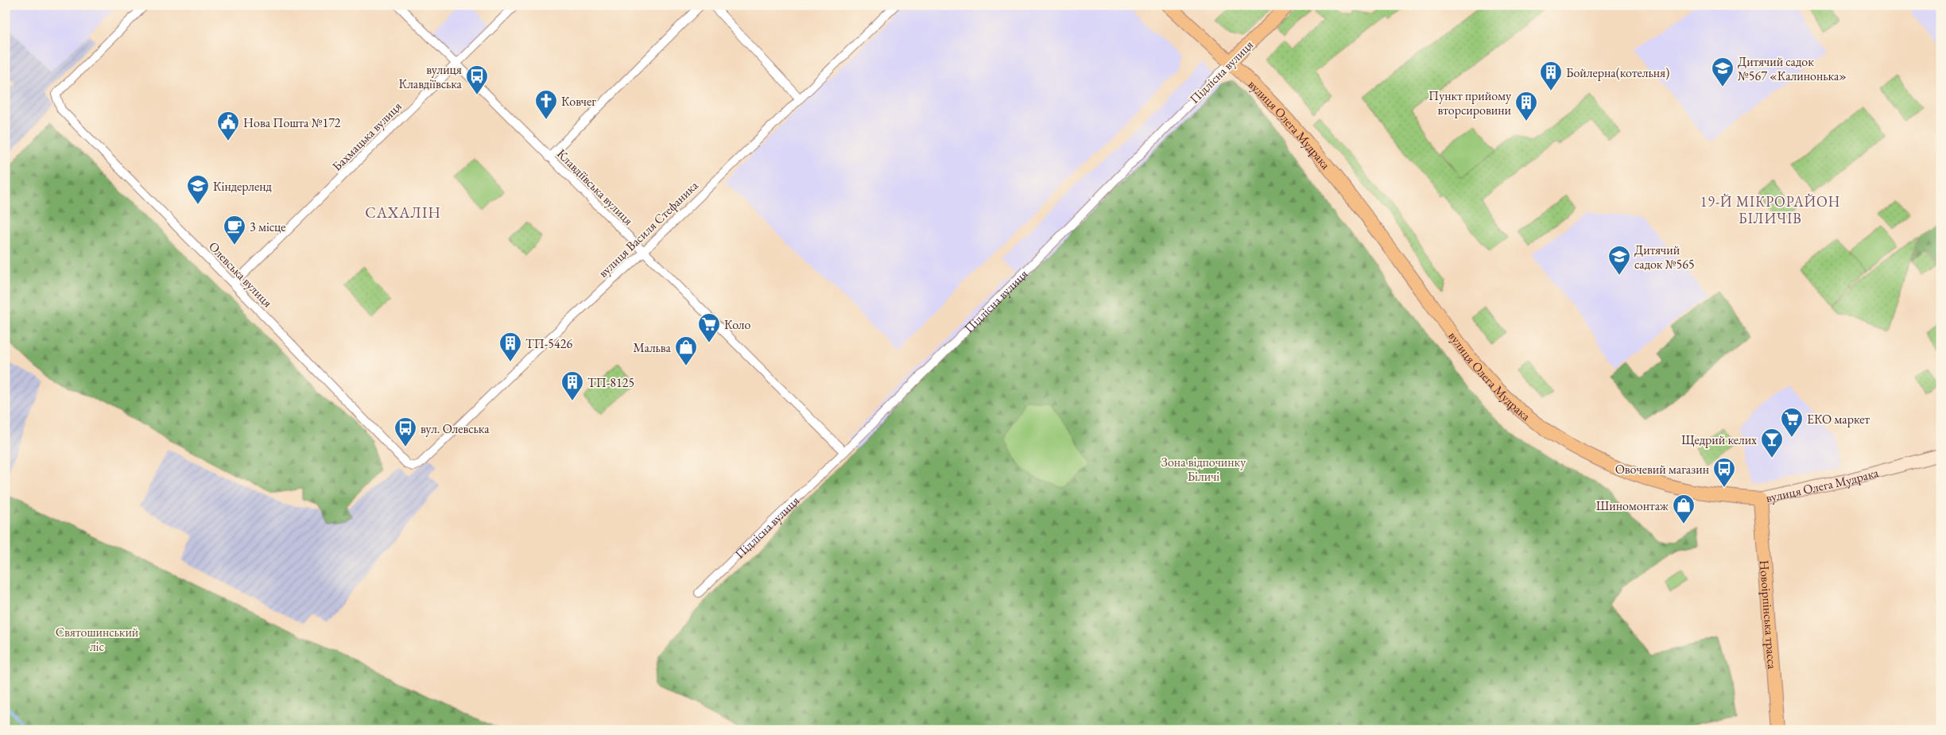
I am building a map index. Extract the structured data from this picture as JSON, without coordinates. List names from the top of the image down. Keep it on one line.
{"streets":{"main road":["Підлісна вулиця","вулиця Олега Мудрака","Новоірпінська трасса"],"street":["Бахмацька вулиця","Клавдіївська вулиця","вулиця Василя Стефаника","Олевська вулиця"]},"crossings":[["Підлісна вулиця","вулиця Олега Мудрака"],["Підлісна вулиця","Клавдіївська вулиця"],["вулиця Олега Мудрака","Новоірпінська трасса"],["Бахмацька вулиця","Клавдіївська вулиця"],["Бахмацька вулиця","Олевська вулиця"],["Клавдіївська вулиця","вулиця Василя Стефаника"],["вулиця Василя Стефаника","Олевська вулиця"]],"districts":["19-Й МІКРОРАЙОН БІЛИЧІВ","САХАЛІН"],"parks":["Зона відпочинку Біличі","Святошинський ліс"],"places":{"school or university":["Дитячий садок №567 «Калинонька»","Кіндерленд","Дитячий садок №565"],"building":["Бойлерна(котельня)","Пункт прийому вторсировини","ТП-5426","ТП-8125"],"bus stop":["вулиця Клавдіївська","вул. Олевська","Овочевий магазин"],"church":["Ковчег"],"public building":["Нова Пошта №172"],"cafe":["3 місце"],"supermarket":["Коло","ЕКО маркет"],"shop":["Мальва","Шиномонтаж"],"bar":["Щедрий келих"]}}
